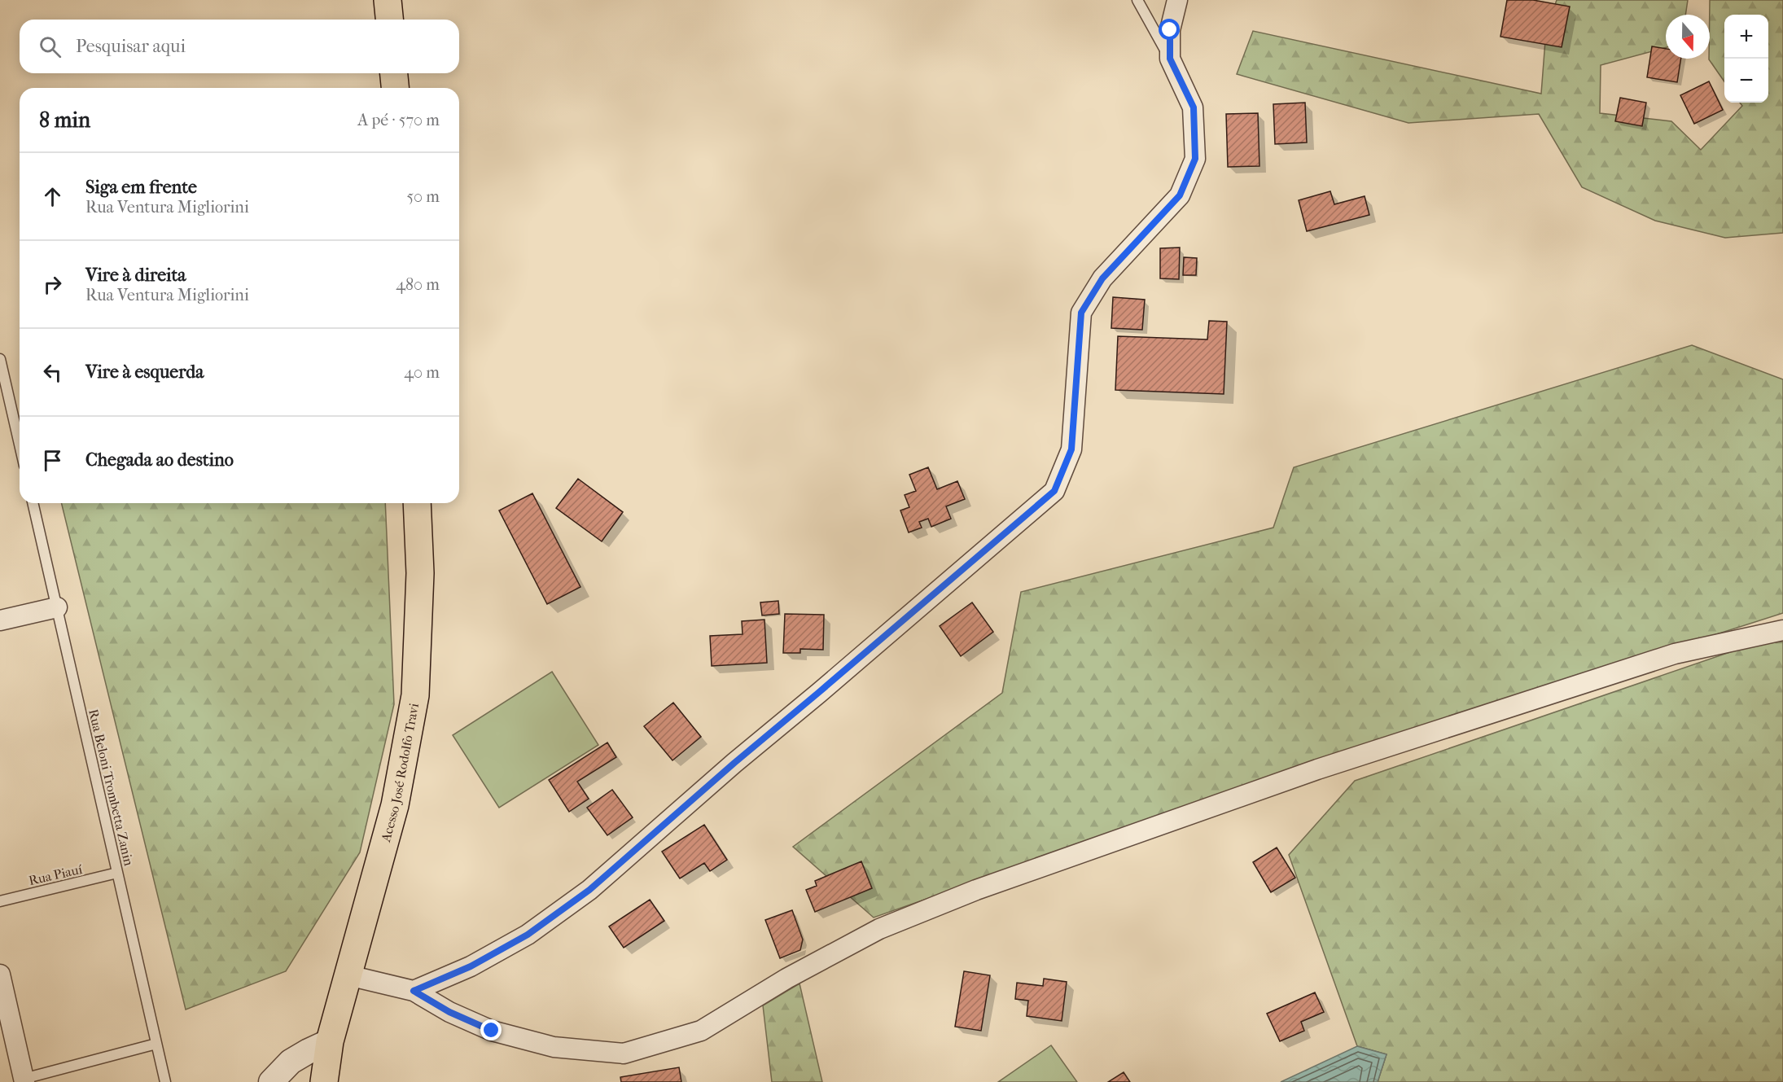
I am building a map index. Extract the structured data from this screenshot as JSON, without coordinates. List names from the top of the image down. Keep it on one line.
{"streets":{"highway":["Acesso José Rodolfo Travi"],"lane":["Rua Beloni Trombetta Zanin","Rua Piauí"]},"crossings":[["Rua Beloni Trombetta Zanin","Rua Piauí"]],"north":"bottom","page":{"map_buttons":["+","−"],"search":"Pesquisar aqui","heading":["8 min","A pé · 570 m"],"list":[["Siga em frente","Rua Ventura Migliorini","50 m"],["Vire à direita","Rua Ventura Migliorini","480 m"],["Vire à esquerda","40 m"],"Chegada ao destino"]}}
